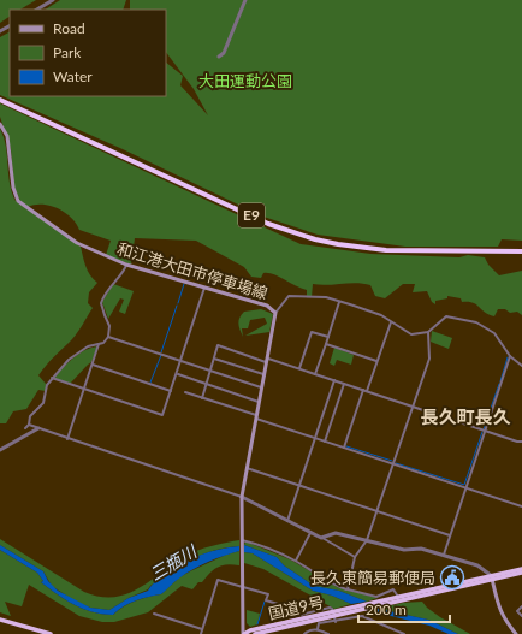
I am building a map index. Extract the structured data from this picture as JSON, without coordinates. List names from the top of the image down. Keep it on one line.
{"streets":{"highway":["E9","国道9号"],"main road":["和江港大田市停車場線"]},"crossings":[["和江港大田市停車場線","国道9号"]],"districts":["長久町長久"],"water":["三瓶川"],"parks":["大田運動公園"],"places":{"public building":["長久東簡易郵便局"]},"legend":["Road","Park","Water"],"scale_bar":"200 m"}
